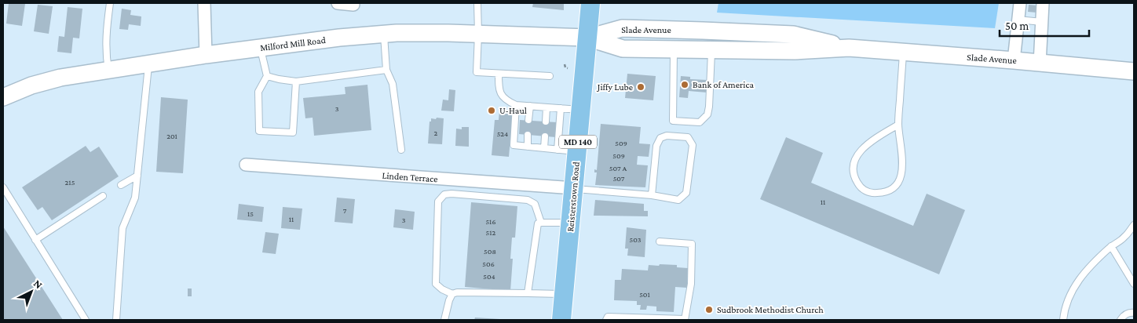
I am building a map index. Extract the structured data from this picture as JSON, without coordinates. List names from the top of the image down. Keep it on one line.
{"streets":{"main road":["Slade Avenue","Milford Mill Road","MD 140","Reisterstown Road"],"street":["Linden Terrace"]},"crossings":[["Slade Avenue","Milford Mill Road"],["Slade Avenue","Reisterstown Road"],["Milford Mill Road","Reisterstown Road"],["Linden Terrace","Reisterstown Road"]],"places":["Bank of America","Jiffy Lube","U-Haul","Sudbrook Methodist Church"],"house_numbers":["3","2","524","201","509","509","507 A","507","215","11","7","15","11","3","516","512","503","508","506","504","501"],"scale_bar":"50 m","north":"top right"}
